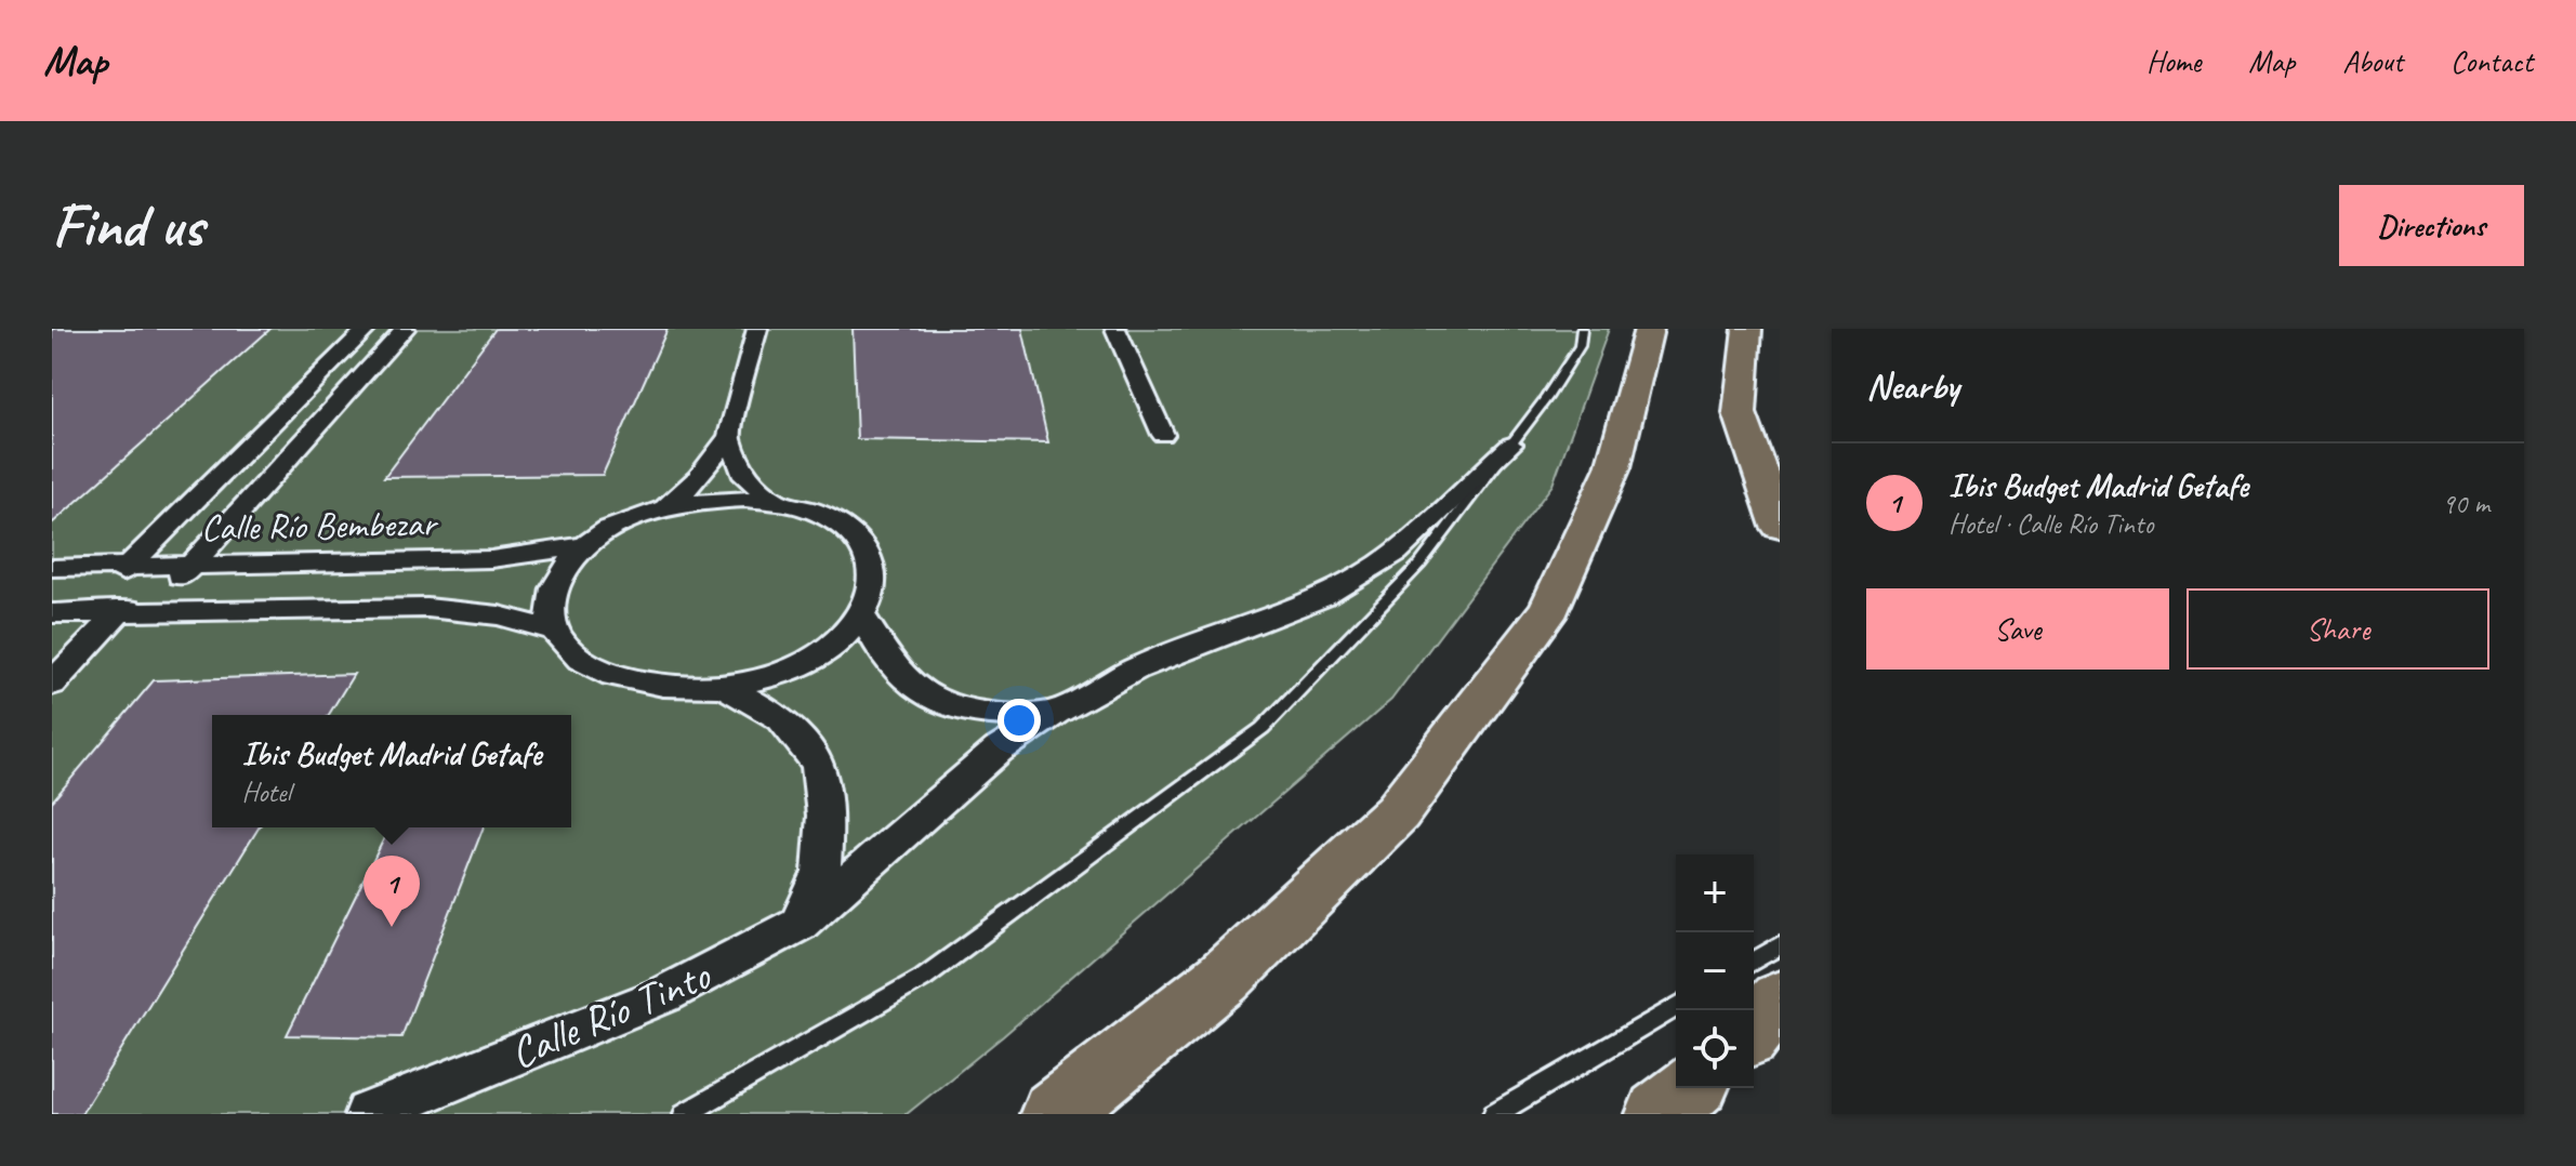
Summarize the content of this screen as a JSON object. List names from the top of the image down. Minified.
{"streets":{"street":["Calle Río Bembezar","Calle Río Tinto"]},"page":{"header":"Map","nav":["Home","Map","About","Contact"],"buttons":["Directions",["Save","Share"]],"title":"Find us","heading":"Nearby","list":[{"mark":"1","name":"Ibis Budget Madrid Getafe","note":"Hotel · Calle Río Tinto","value":"90 m"}],"popup":["Ibis Budget Madrid Getafe","Hotel"],"map_buttons":["+","−"],"pins":"1"}}
